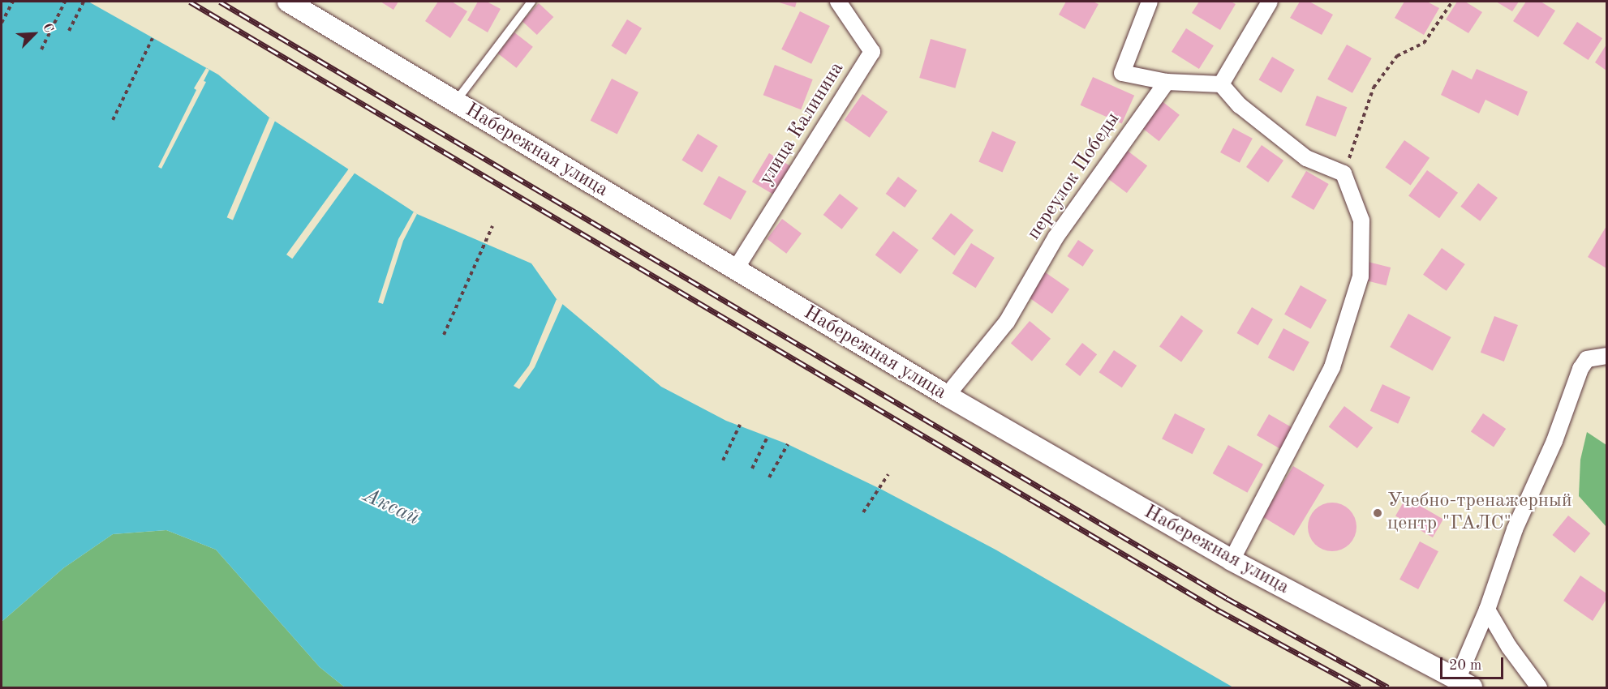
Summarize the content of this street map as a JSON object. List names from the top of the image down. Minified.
{"streets":{"street":["улица Калинина","Набережная улица","переулок Победы"]},"crossings":[["улица Калинина","Набережная улица"],["Набережная улица","переулок Победы"]],"water":["Аксай"],"places":["Учебно-тренажерный центр \"ГАЛС\""],"scale_bar":"20 m","north":"top right"}
